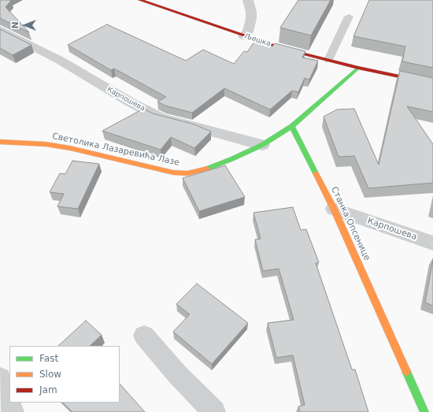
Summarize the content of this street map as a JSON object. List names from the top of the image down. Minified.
{"streets":{"street":["Љешка","Карпошева","Светолика Лазаревића Лазе","Станка Опсенице"]},"crossings":[["Карпошева","Светолика Лазаревића Лазе"],["Карпошева","Станка Опсенице"],["Светолика Лазаревића Лазе","Станка Опсенице"]],"legend":["Fast","Slow","Jam"],"north":"left"}
